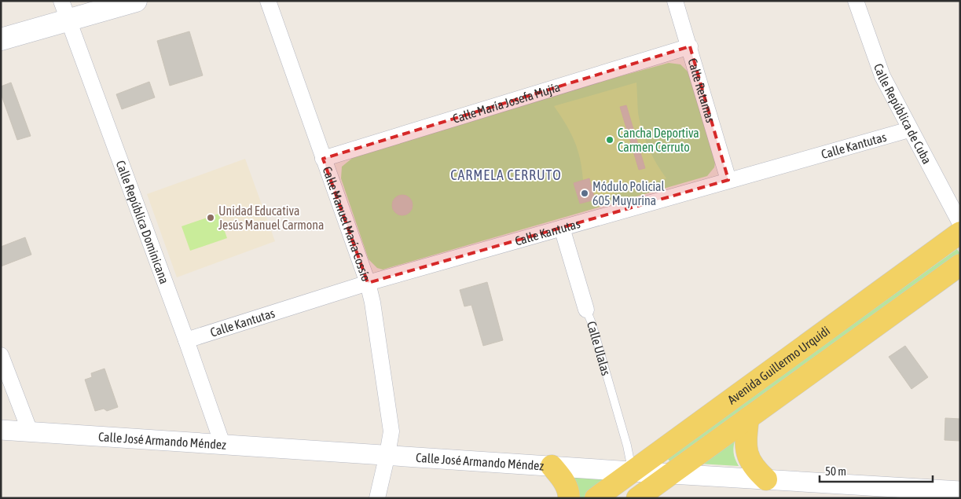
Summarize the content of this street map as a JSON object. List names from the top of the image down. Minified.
{"streets":{"main road":["Avenida Guillermo Urquidi"],"street":["Calle Retamas","Calle María Josefa Mujía","Calle República de Cuba","Calle Kantutas","Calle República Dominicana","Calle Manuel María Cossío","Calle Ulalas","Calle José Armando Méndez"]},"crossings":[["Calle Retamas","Calle María Josefa Mujía"],["Calle Retamas","Calle Kantutas"],["Calle María Josefa Mujía","Calle Manuel María Cossío"],["Calle República de Cuba","Calle Kantutas"],["Calle Kantutas","Calle República Dominicana"],["Calle Kantutas","Calle Manuel María Cossío"],["Calle Kantutas","Calle Ulalas"],["Calle República Dominicana","Calle José Armando Méndez"],["Calle Manuel María Cossío","Calle José Armando Méndez"],["Calle Ulalas","Avenida Guillermo Urquidi"],["Calle Ulalas","Calle José Armando Méndez"],["Avenida Guillermo Urquidi","Calle José Armando Méndez"]],"districts":["CARMELA CERRUTO"],"places":["Cancha Deportiva Carmen Cerruto","Módulo Policial 605 Muyurina","Unidad Educativa Jesús Manuel Carmona"],"scale_bar":"50 m"}
